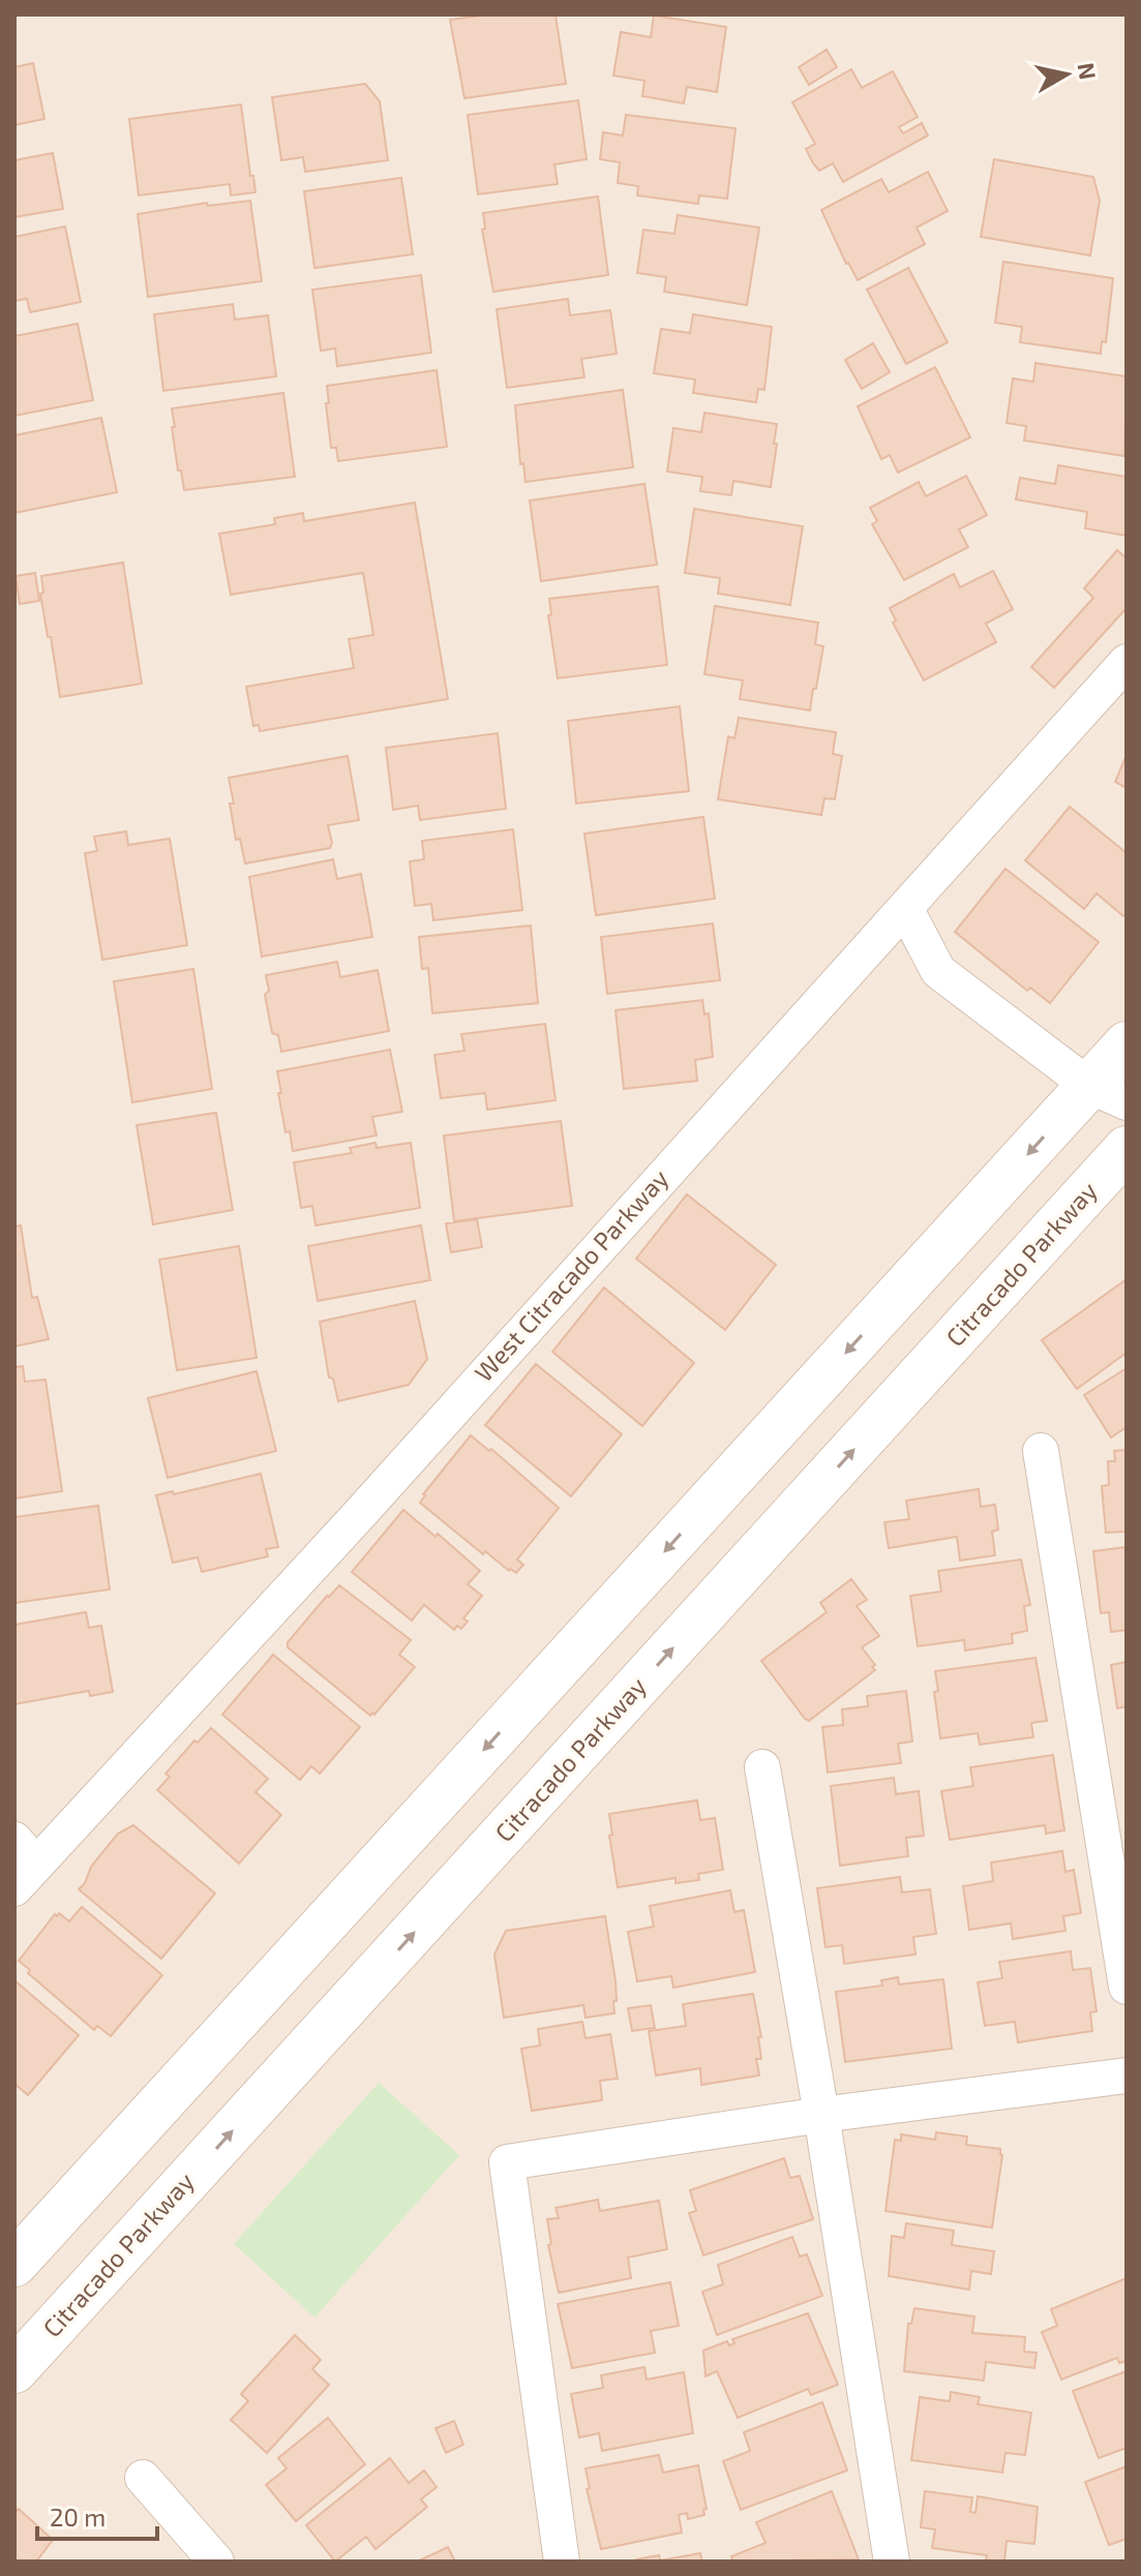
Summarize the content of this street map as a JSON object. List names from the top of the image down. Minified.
{"streets":{"main road":["Citracado Parkway"],"street":["West Citracado Parkway"]},"scale_bar":"20 m","north":"right"}
